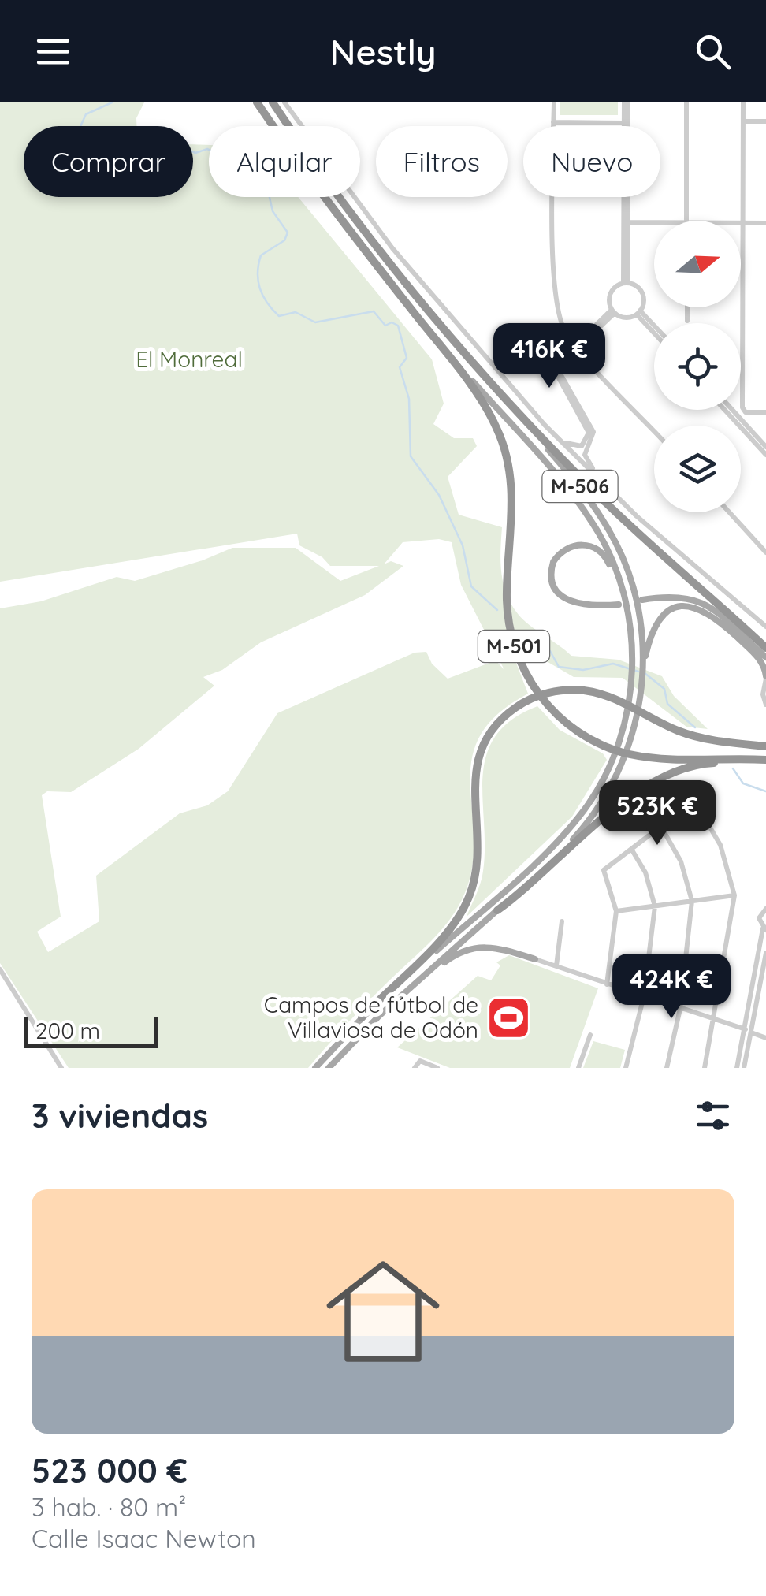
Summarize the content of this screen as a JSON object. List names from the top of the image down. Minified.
{"streets":{"highway":["M-501"],"main road":["M-506"]},"crossings":[["M-506","M-501"]],"parks":["El Monreal"],"places":{"sports":["Campos de fútbol de Villaviosa de Odón"]},"scale_bar":"200 m","north":"right","page":{"header":"Nestly","chip":["Comprar","Alquilar","Filtros","Nuevo"],"price":["416K €","523K €","424K €"],"scale":"200 m","heading":"3 viviendas","list":[{"name":"523 000 €","note":"3 hab. · 80 m² · Calle Isaac Newton"}]}}
